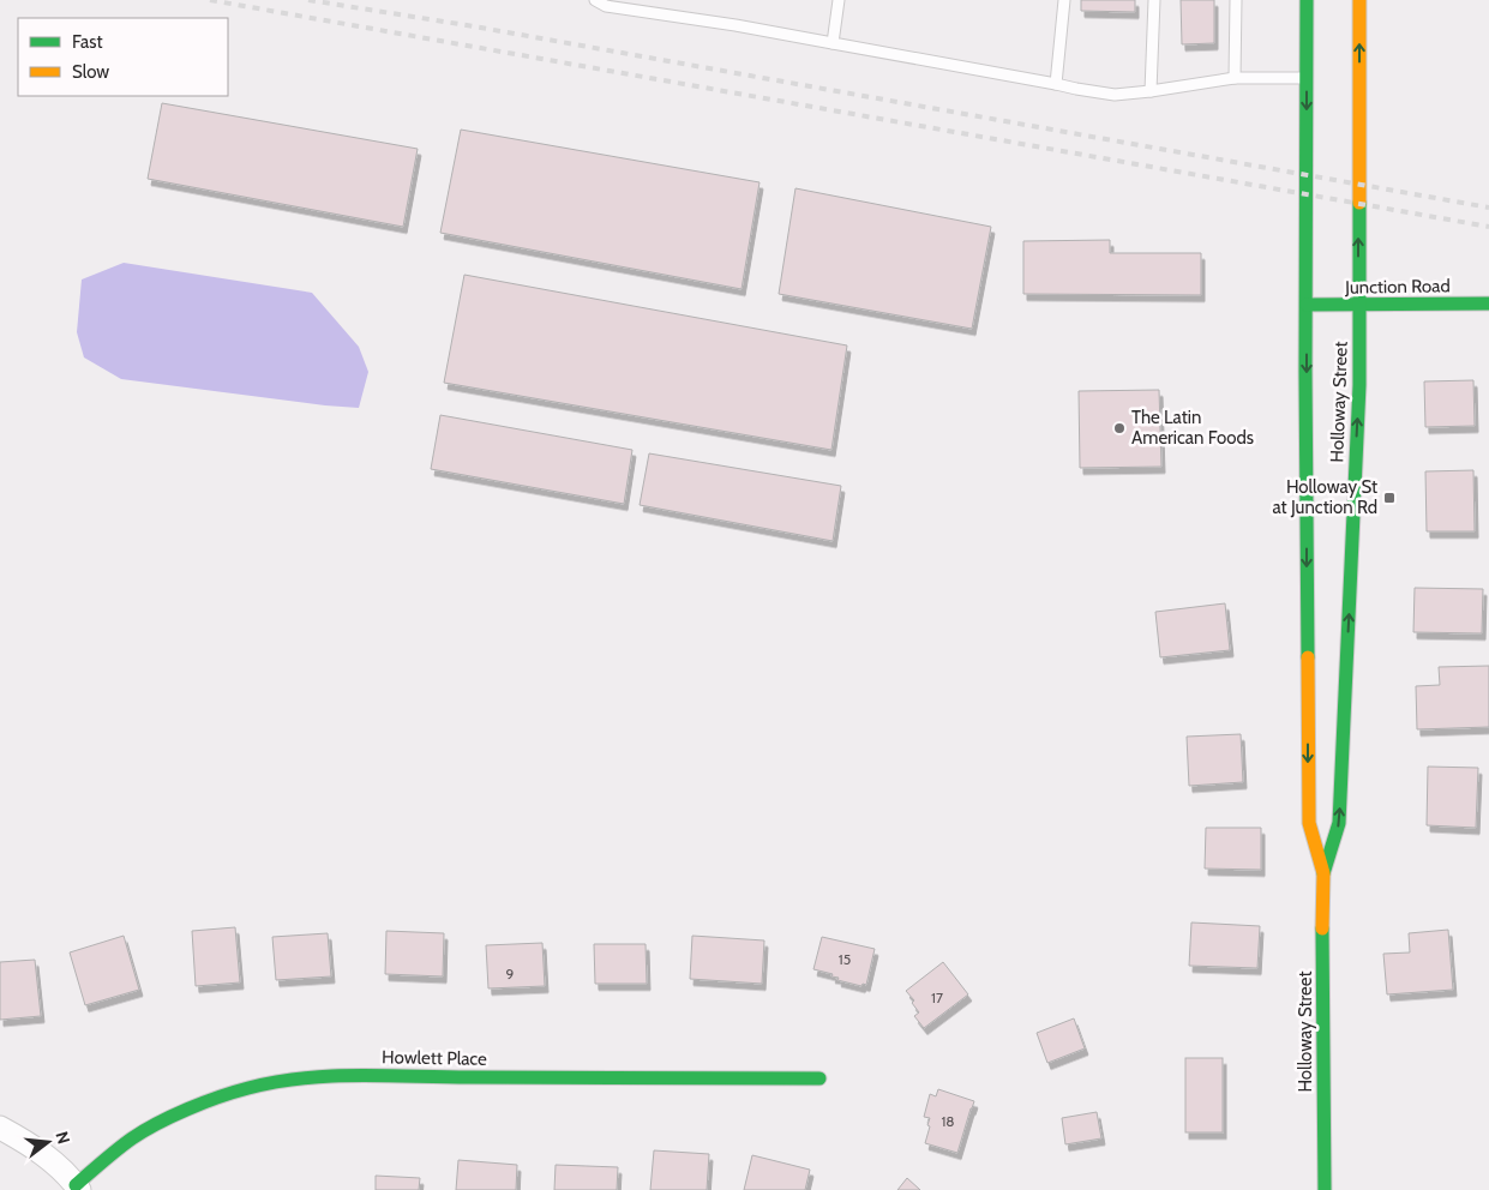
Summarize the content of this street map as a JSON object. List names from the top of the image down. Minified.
{"streets":{"main road":["Junction Road","Holloway Street","Howlett Place"]},"crossings":[["Junction Road","Holloway Street"]],"places":{"other":["The Latin American Foods"],"transit":["Holloway St at Junction Rd"]},"house_numbers":["15","9","17","18"],"legend":["Fast","Slow"],"north":"right"}
